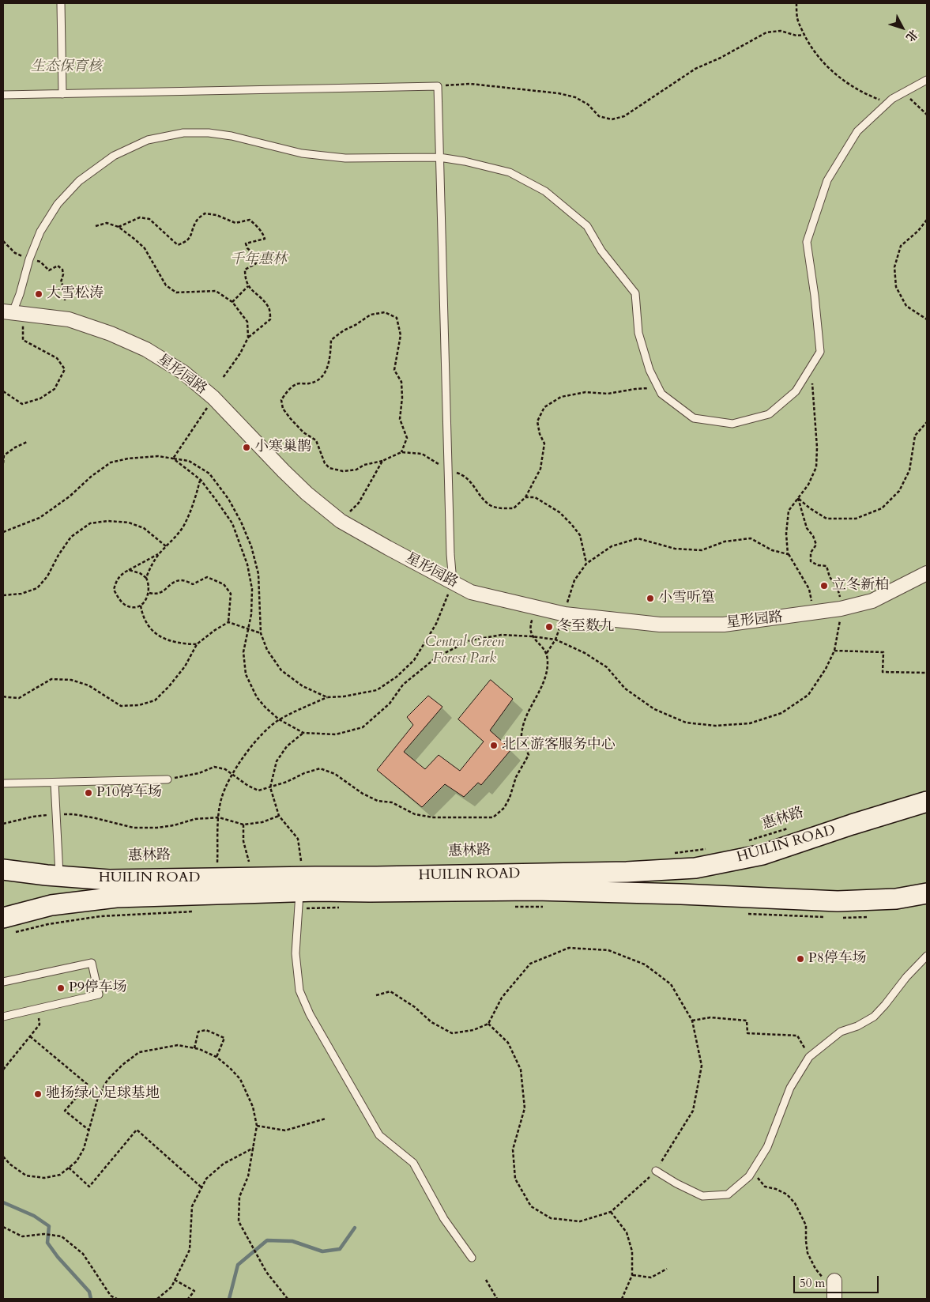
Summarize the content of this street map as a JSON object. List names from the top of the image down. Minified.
{"streets":{"main road":["HUILIN ROAD"],"street":["星形园路"],"path":["惠林路"]},"parks":["生态保育核","千年惠林","Central Green Forest Park"],"places":["大雪松涛","小寒巢鹊","立冬新柏","小雪听篁","冬至数九","北区游客服务中心","P10停车场","P8停车场","P9停车场","驰扬绿心足球基地"],"scale_bar":"50 m","north":"bottom right"}
